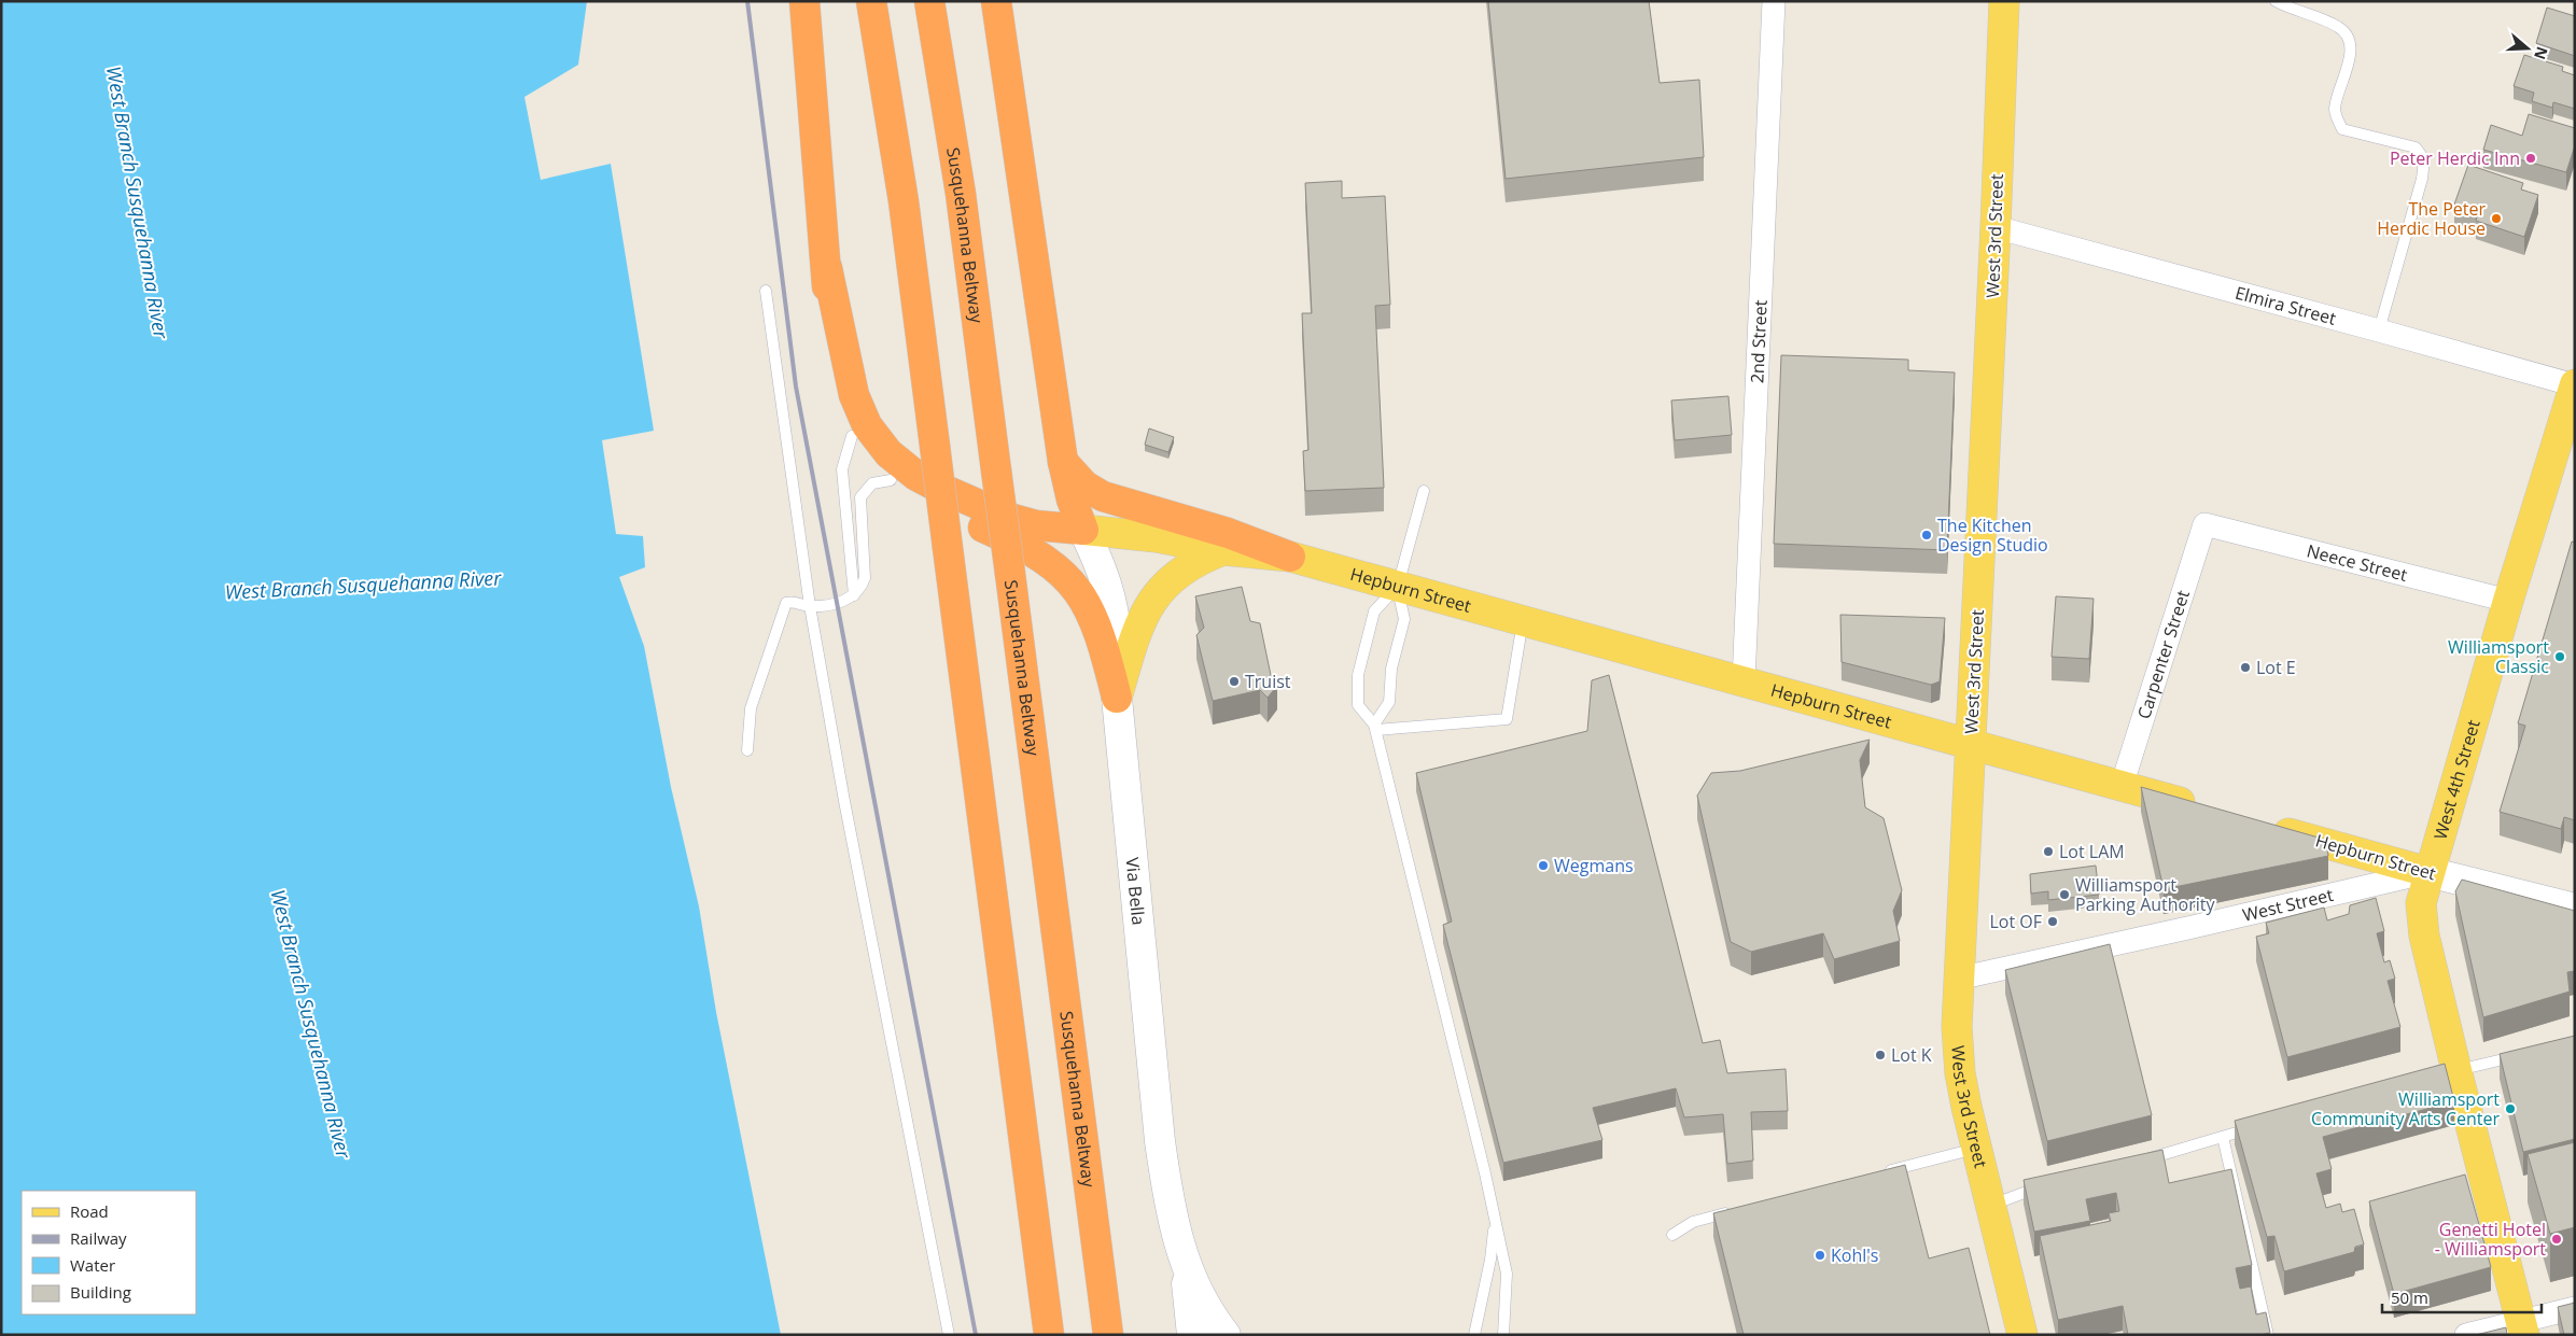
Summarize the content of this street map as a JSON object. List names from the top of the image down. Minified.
{"streets":{"highway":["Susquehanna Beltway"],"main road":["West 3rd Street","Hepburn Street","West 4th Street","Via Bella"],"street":["Elmira Street","2nd Street","Neece Street","Carpenter Street","West Street"]},"crossings":[["West 3rd Street","Elmira Street"],["West 3rd Street","Hepburn Street"],["West 3rd Street","West Street"],["Elmira Street","West 4th Street"],["2nd Street","Hepburn Street"],["Neece Street","Carpenter Street"],["Neece Street","West 4th Street"],["Hepburn Street","Carpenter Street"],["Hepburn Street","West 4th Street"],["Hepburn Street","Via Bella"],["Hepburn Street","West Street"],["West 4th Street","West Street"]],"water":["West Branch Susquehanna River"],"places":["Peter Herdic Inn","The Peter Herdic House","The Kitchen Design Studio","Williamsport Classic","Lot E","Truist","Lot LAM","Wegmans","Williamsport Parking Authority","Lot OF","Lot K","Williamsport Community Arts Center","Genetti Hotel - Williamsport","Kohl's"],"legend":["Road","Railway","Water","Building"],"scale_bar":"50 m","north":"right"}
